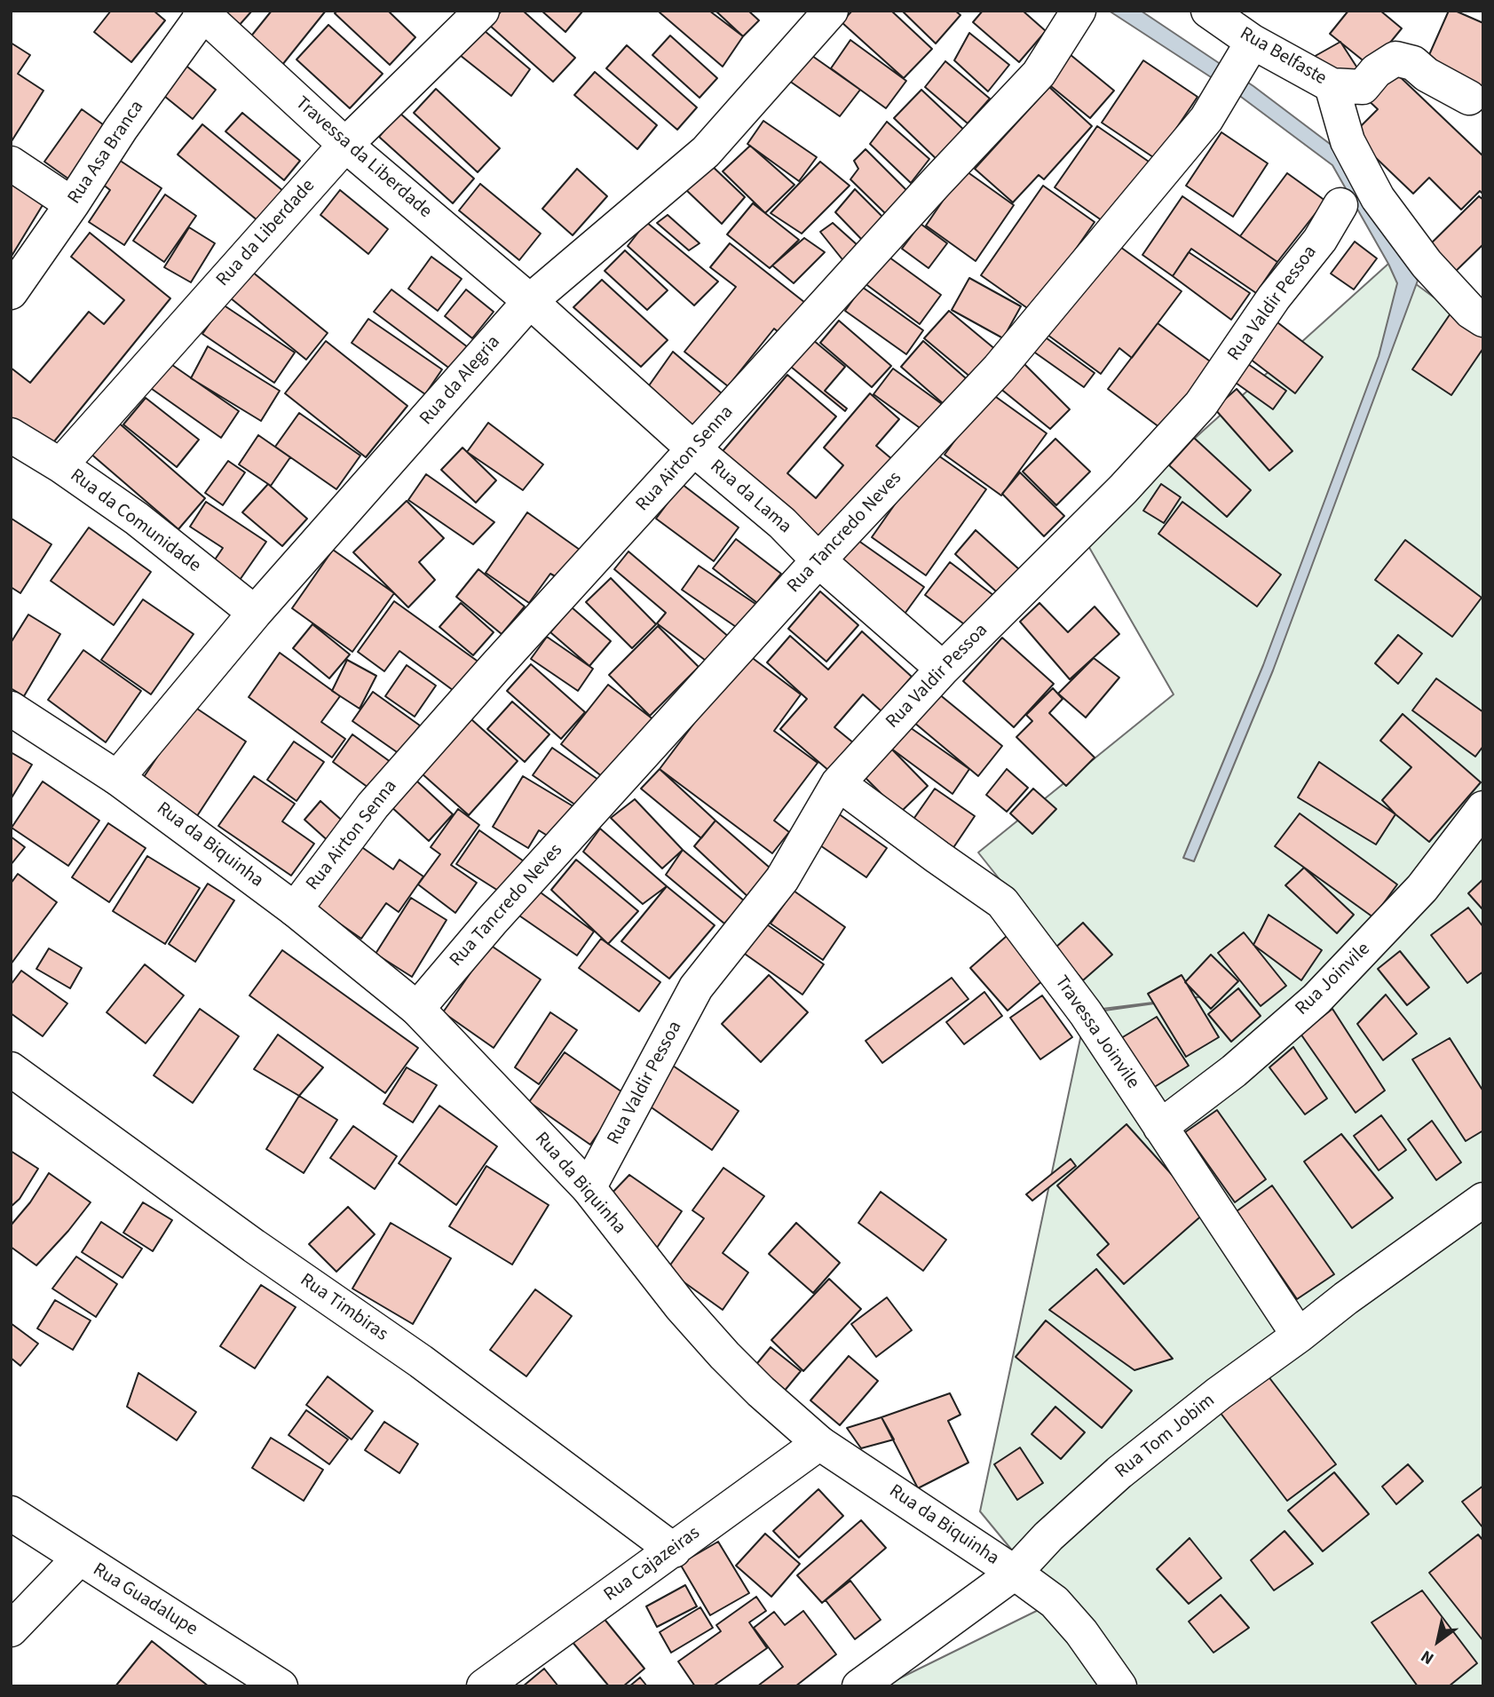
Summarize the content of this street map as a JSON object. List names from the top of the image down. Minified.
{"streets":{"street":["Rua Belfaste","Rua Asa Branca","Travessa da Liberdade","Rua da Liberdade","Rua Valdir Pessoa","Rua da Alegria","Rua Airton Senna","Rua da Lama","Rua da Comunidade","Rua Tancredo Neves","Rua da Biquinha","Rua Joinvile","Travessa Joinvile","Rua Timbiras","Rua Tom Jobim","Rua Cajazeiras","Rua Guadalupe"]},"crossings":[["Rua Belfaste","Rua Tancredo Neves"],["Rua Asa Branca","Travessa da Liberdade"],["Travessa da Liberdade","Rua da Liberdade"],["Travessa da Liberdade","Rua da Alegria"],["Travessa da Liberdade","Rua da Lama"],["Rua da Liberdade","Rua da Comunidade"],["Rua Valdir Pessoa","Rua da Lama"],["Rua Valdir Pessoa","Rua da Biquinha"],["Rua Valdir Pessoa","Travessa Joinvile"],["Rua da Alegria","Rua da Lama"],["Rua da Alegria","Rua da Comunidade"],["Rua da Alegria","Rua da Biquinha"],["Rua Airton Senna","Rua da Lama"],["Rua Airton Senna","Rua da Biquinha"],["Rua da Lama","Rua Tancredo Neves"],["Rua Tancredo Neves","Rua da Biquinha"],["Rua da Biquinha","Rua Tom Jobim"],["Rua da Biquinha","Rua Cajazeiras"],["Rua Joinvile","Travessa Joinvile"],["Travessa Joinvile","Rua Tom Jobim"],["Rua Timbiras","Rua Cajazeiras"]],"north":"bottom left"}
